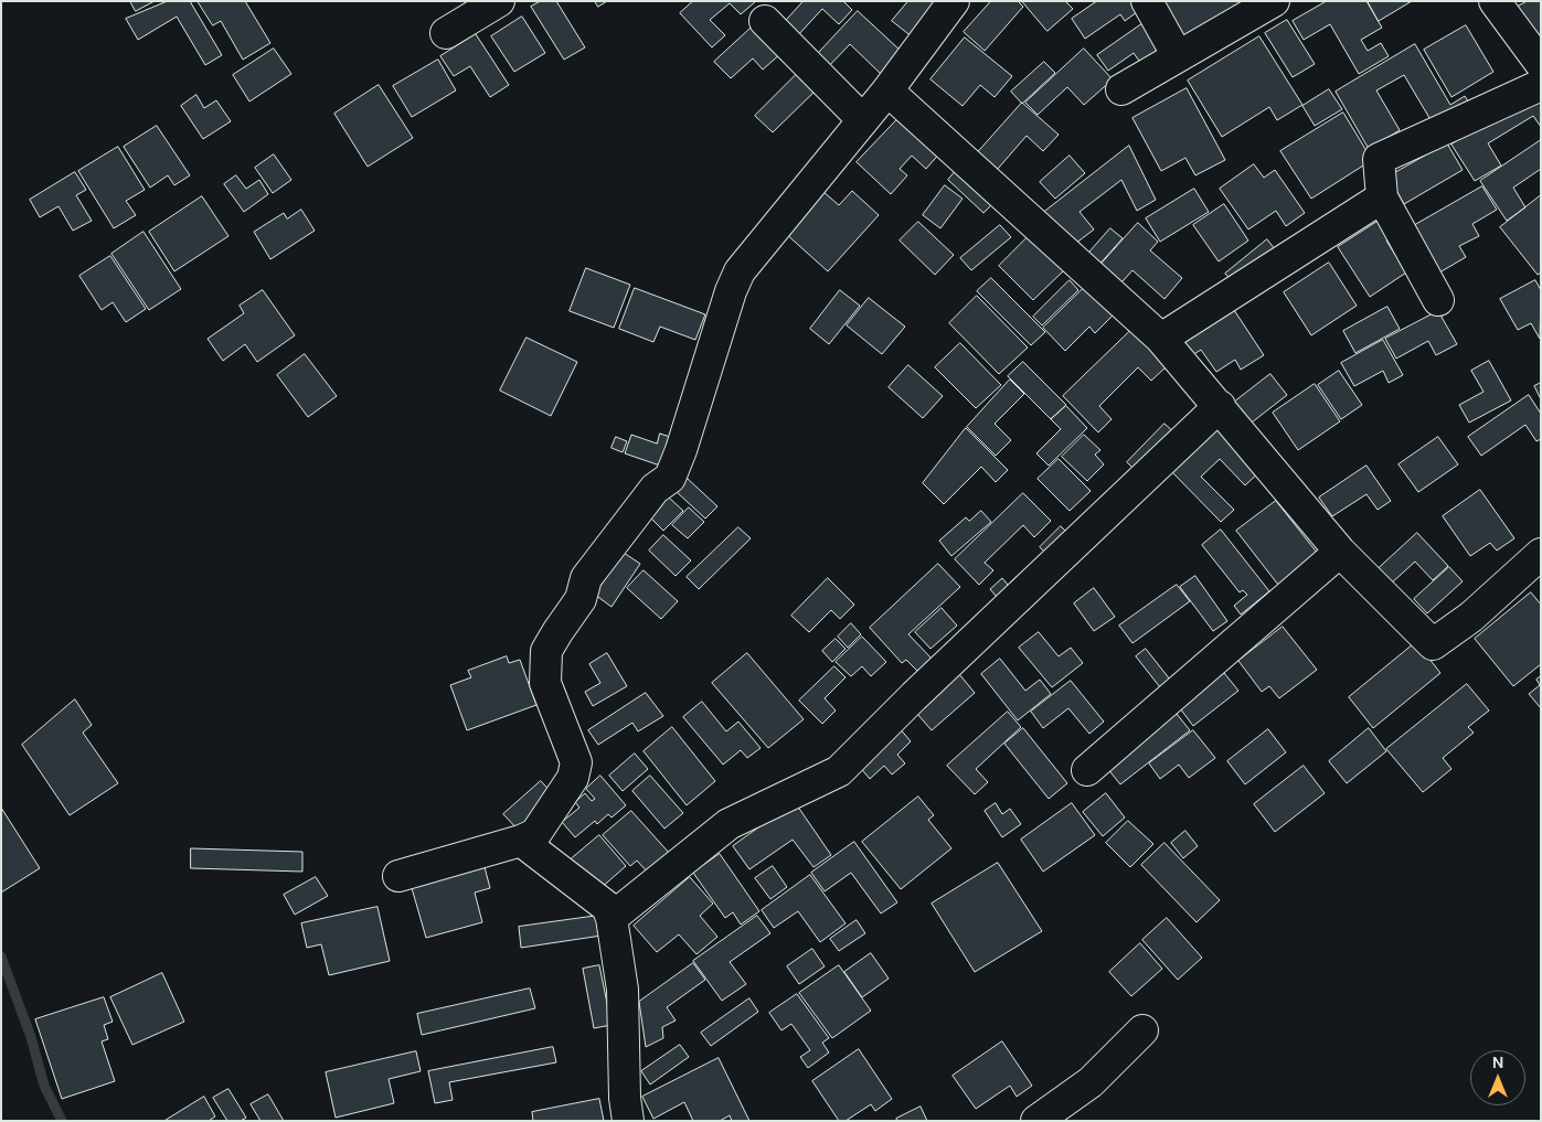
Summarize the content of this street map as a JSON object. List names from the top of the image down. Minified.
{"north":"top"}
